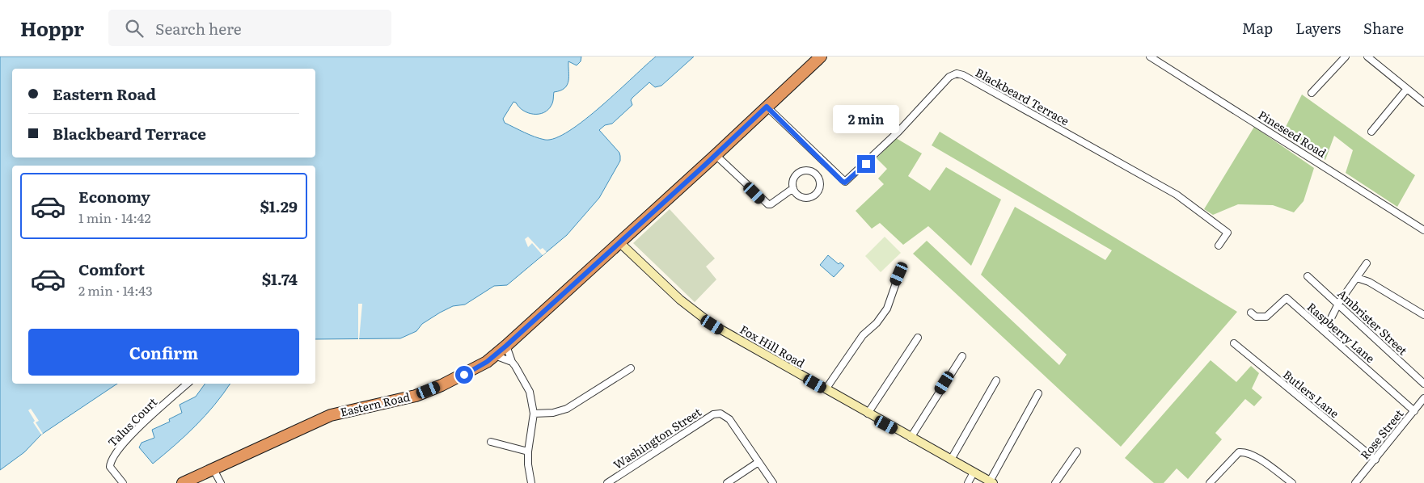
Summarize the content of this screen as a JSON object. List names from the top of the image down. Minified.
{"streets":{"highway":["Eastern Road"],"main road":["Fox Hill Road"],"street":["Blackbeard Terrace","Pineseed Road","Ambrister Street","Raspberry Lane","Butlers Lane","Talus Court","Rose Street","Washington Street"]},"crossings":[["Blackbeard Terrace","Eastern Road"],["Raspberry Lane","Rose Street"],["Fox Hill Road","Eastern Road"],["Butlers Lane","Rose Street"]],"page":{"header":"Hoppr","search":"Search here","nav":["Map","Layers","Share"],"banner":["Eastern Road","Blackbeard Terrace"],"bubble":"2 min","list":[{"name":"Economy","note":"1 min · 14:42","value":"$1.29"},{"name":"Comfort","note":"2 min · 14:43","value":"$1.74"}],"buttons":"Confirm"}}
